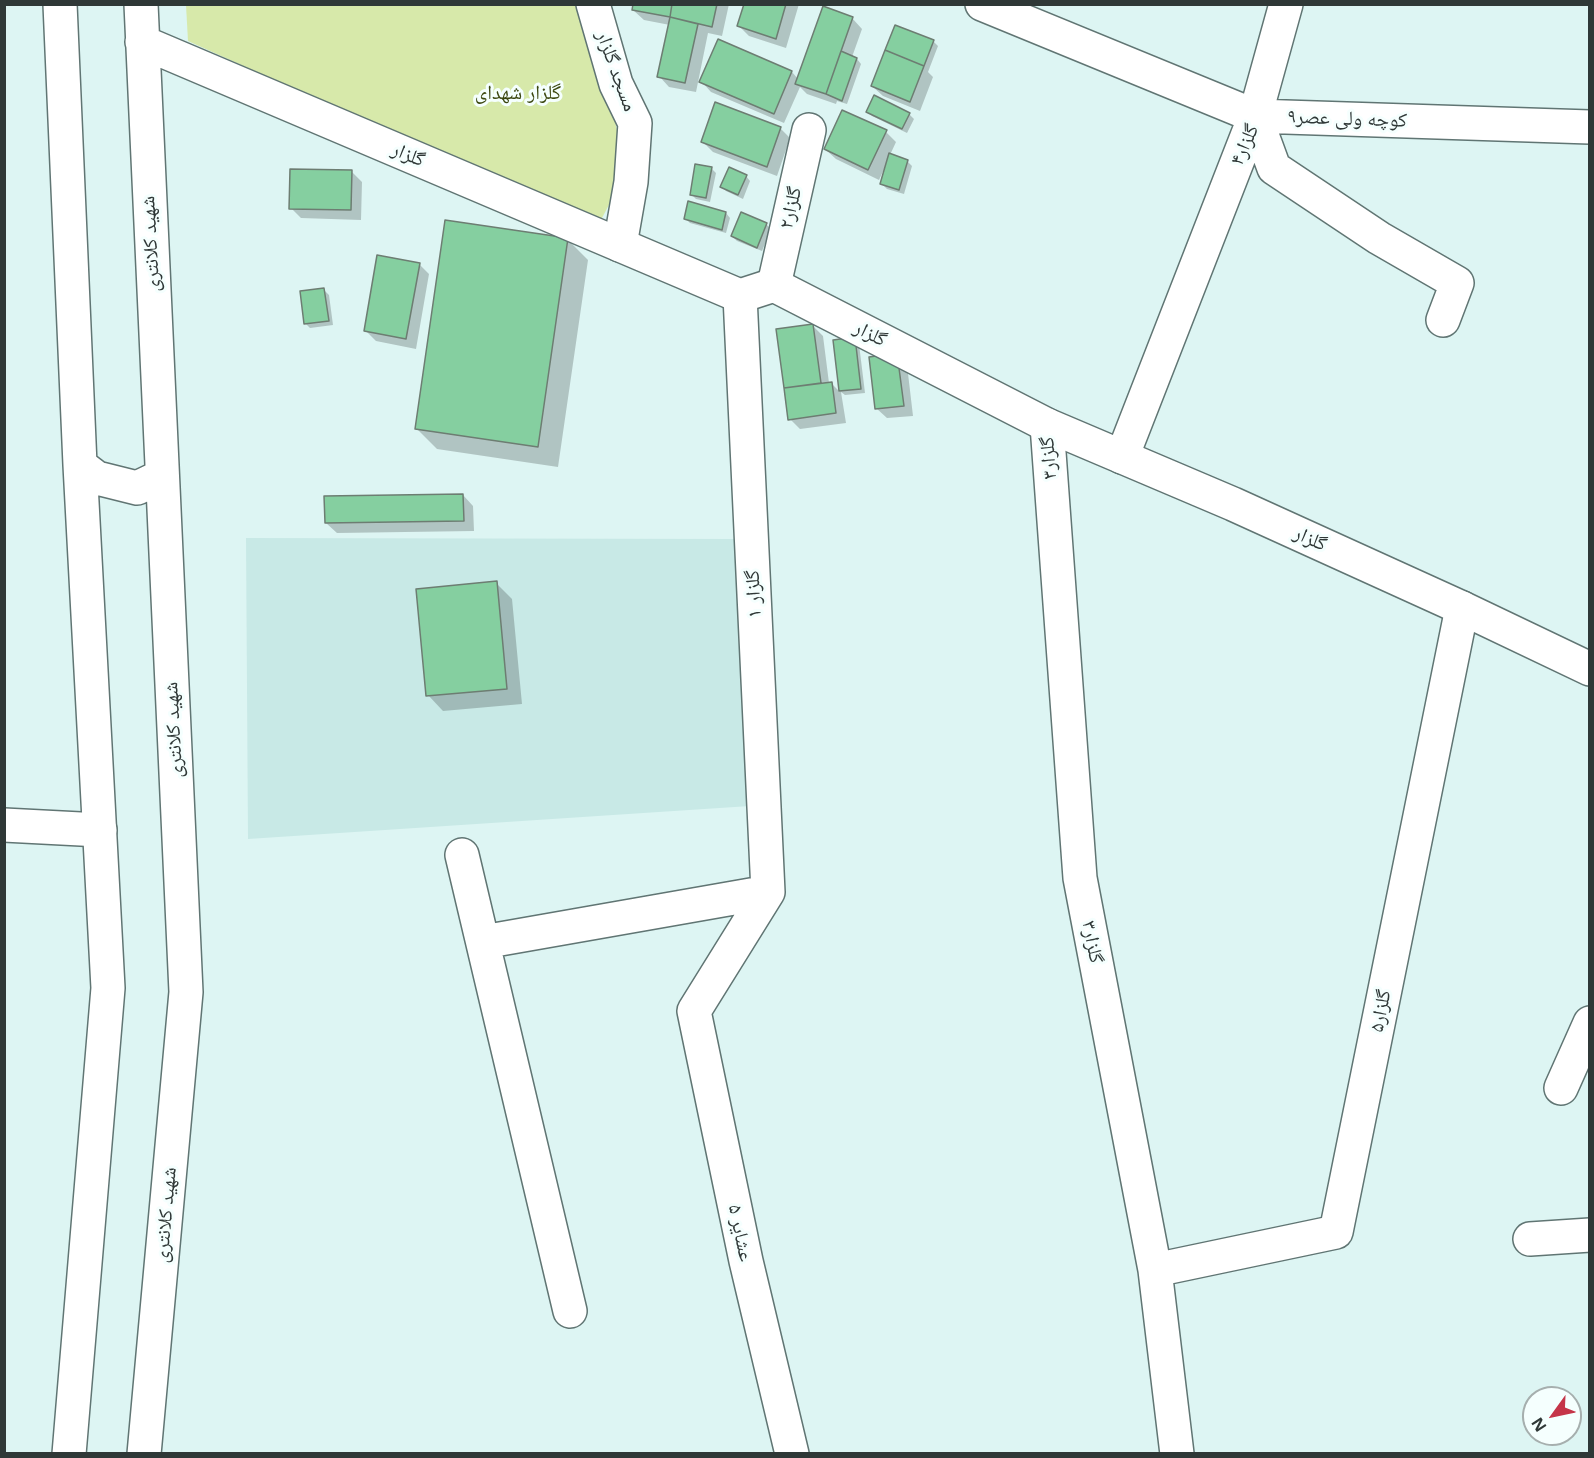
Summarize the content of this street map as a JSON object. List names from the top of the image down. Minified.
{"streets":{"street":["مسجد گلزار","کوچه ولی عصر۹","گلزار۴","گلزار","گلزار۲","شهید کلانتری","گلزار۳","گلزار ۱","گلزار۵","عشایر ۵"]},"crossings":[["مسجد گلزار","گلزار"],["کوچه ولی عصر۹","گلزار۴"],["گلزار۴","گلزار"],["گلزار","گلزار۲"],["گلزار","شهید کلانتری"],["گلزار","گلزار۳"],["گلزار","گلزار ۱"],["گلزار","گلزار۵"],["گلزار۳","گلزار۵"],["گلزار ۱","عشایر ۵"]],"parks":["گلزار شهدای"],"north":"bottom left"}
